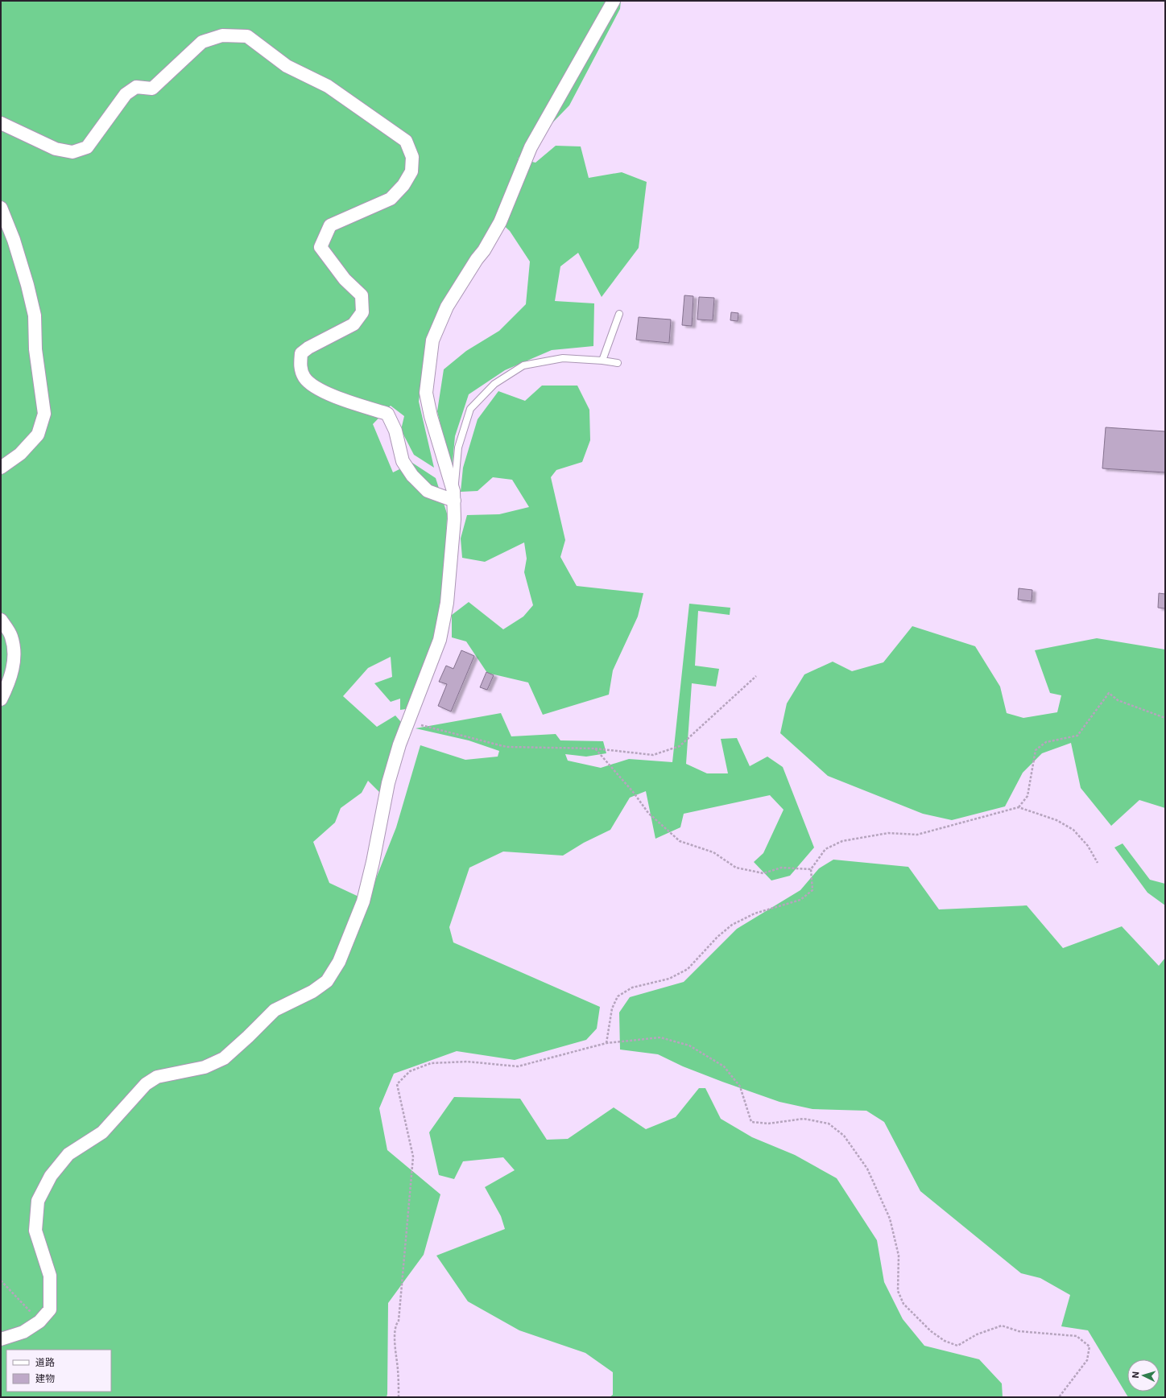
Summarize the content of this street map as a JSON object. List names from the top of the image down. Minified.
{"legend":["道路","建物"],"north":"left"}
